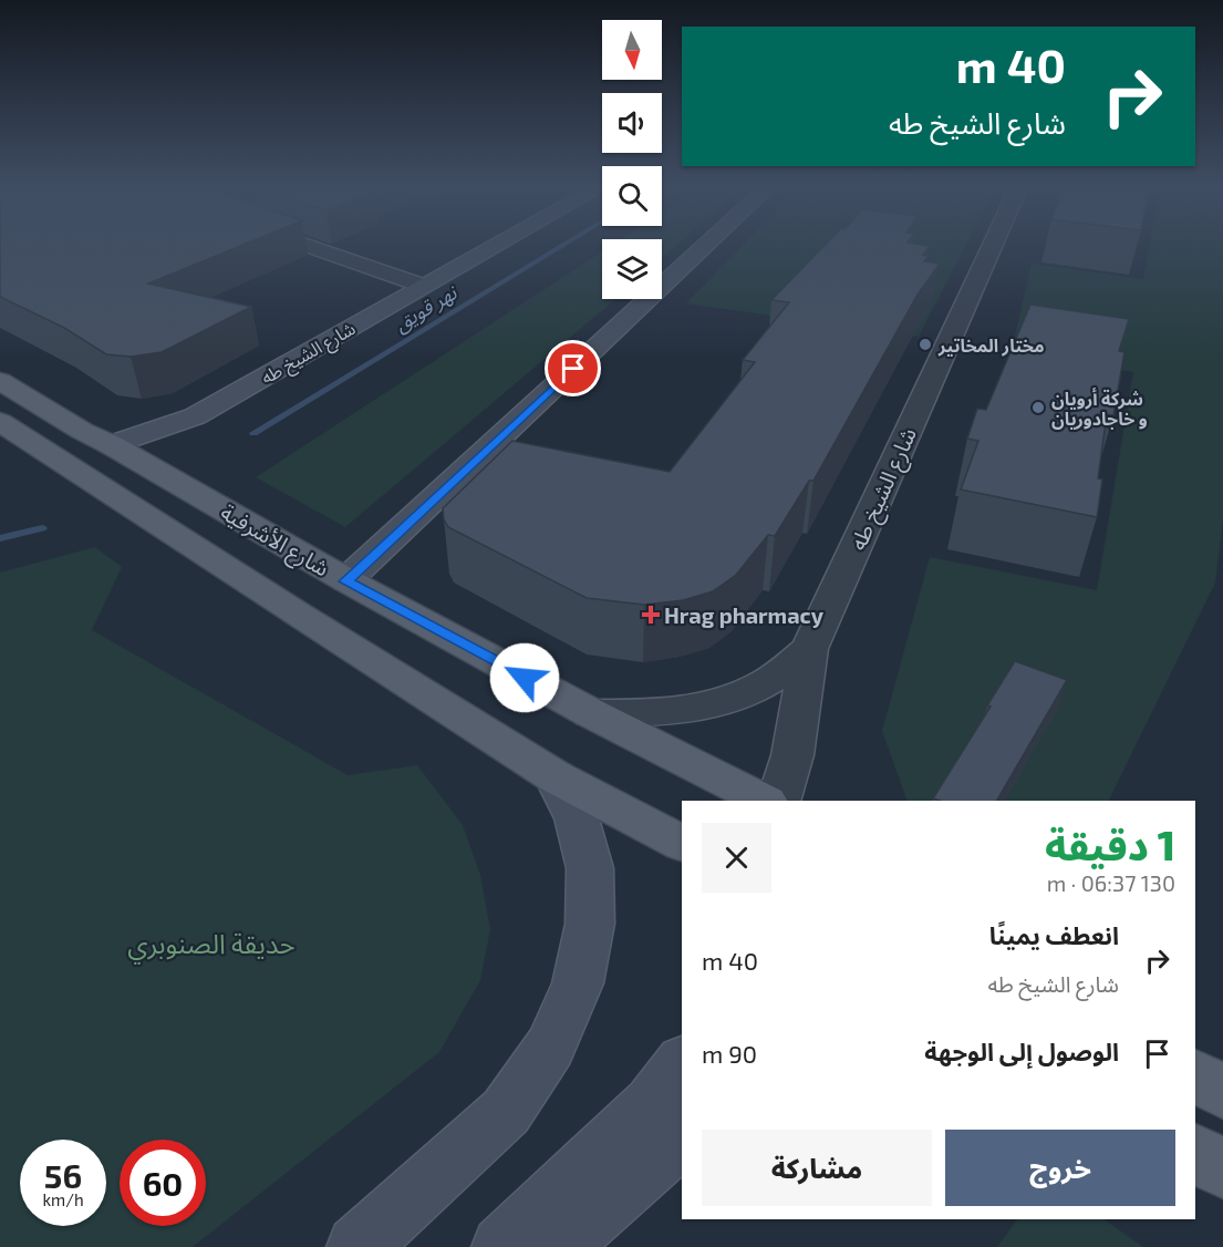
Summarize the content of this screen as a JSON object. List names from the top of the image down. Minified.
{"streets":{"main road":["شارع الشيخ طه","شارع الأشرفية"]},"crossings":[["شارع الشيخ طه","شارع الأشرفية"]],"water":["نهر قويق"],"parks":["حديقة الصنوبري"],"places":{"other":["مختار المخاتير","شركة أرويان و خاجادوريان"],"health":["Hrag pharmacy"]},"north":"bottom","page":{"turn":["40 m","شارع الشيخ طه"],"heading":["1 دقيقة","130 m · 06:37"],"list":[{"name":"انعطف يمينًا","note":"شارع الشيخ طه","value":"40 m"},{"name":"الوصول إلى الوجهة","value":"90 m"}],"buttons":["خروج","مشاركة"],"speed":"56 km/h","limit":"60"}}
